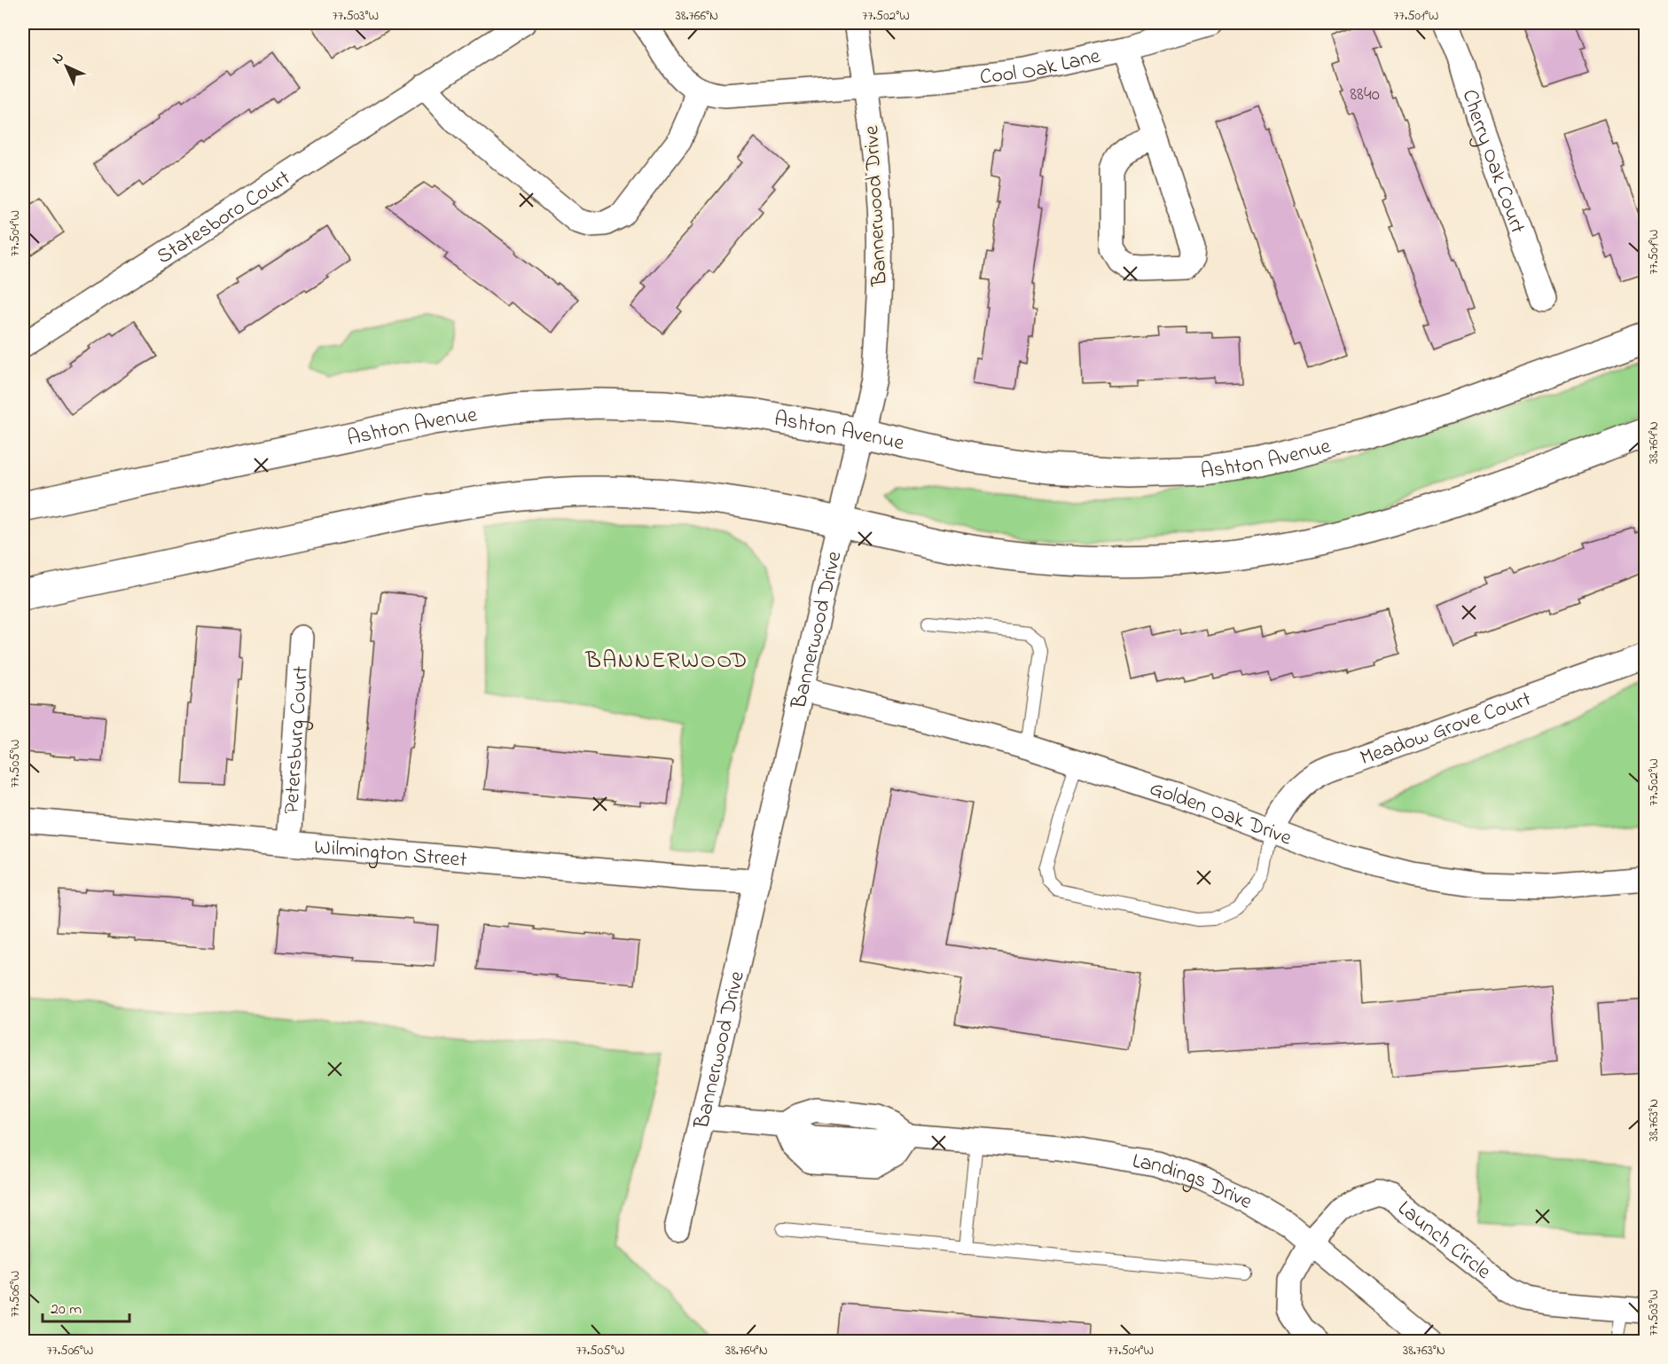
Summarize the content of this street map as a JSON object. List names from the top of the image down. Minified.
{"streets":{"main road":["Ashton Avenue"],"street":["Cool Oak Lane","Cherry Oak Court","Bannerwood Drive","Statesboro Court","Meadow Grove Court","Petersburg Court","Golden Oak Drive","Wilmington Street","Landings Drive","Launch Circle"]},"crossings":[["Cool Oak Lane","Bannerwood Drive"],["Bannerwood Drive","Ashton Avenue"],["Bannerwood Drive","Golden Oak Drive"],["Bannerwood Drive","Wilmington Street"],["Meadow Grove Court","Golden Oak Drive"],["Petersburg Court","Wilmington Street"],["Landings Drive","Launch Circle"]],"districts":["BANNERWOOD"],"house_numbers":["8840"],"scale_bar":"20 m","north":"top left","coordinates":["77.503°W","38.766°N","77.502°W","77.501°W","77.504°W","38.764°N","77.505°W","38.763°N","77.506°W"]}
